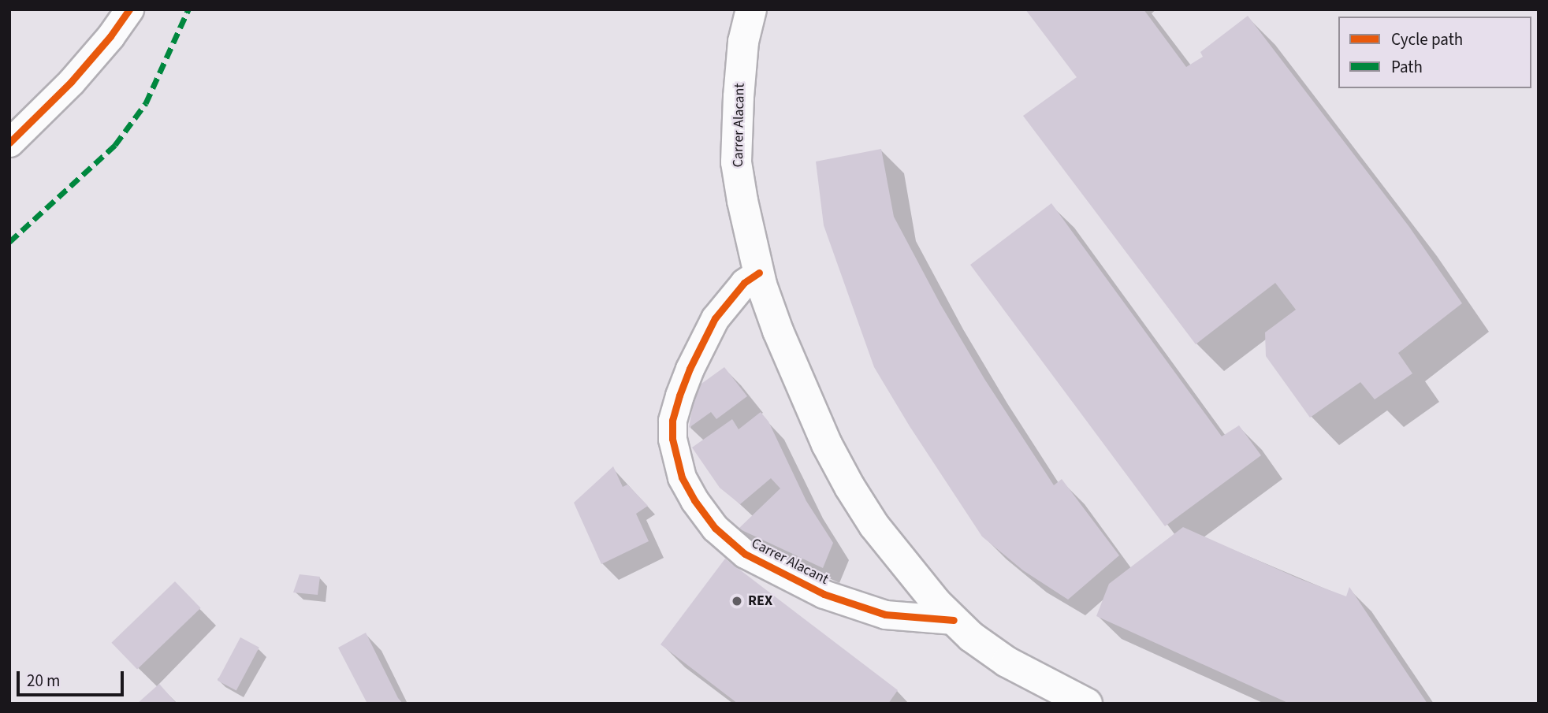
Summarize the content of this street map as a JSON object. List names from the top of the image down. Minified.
{"streets":{"main road":["Carrer Alacant"]},"places":["REX"],"legend":["Cycle path","Path"],"scale_bar":"20 m"}
